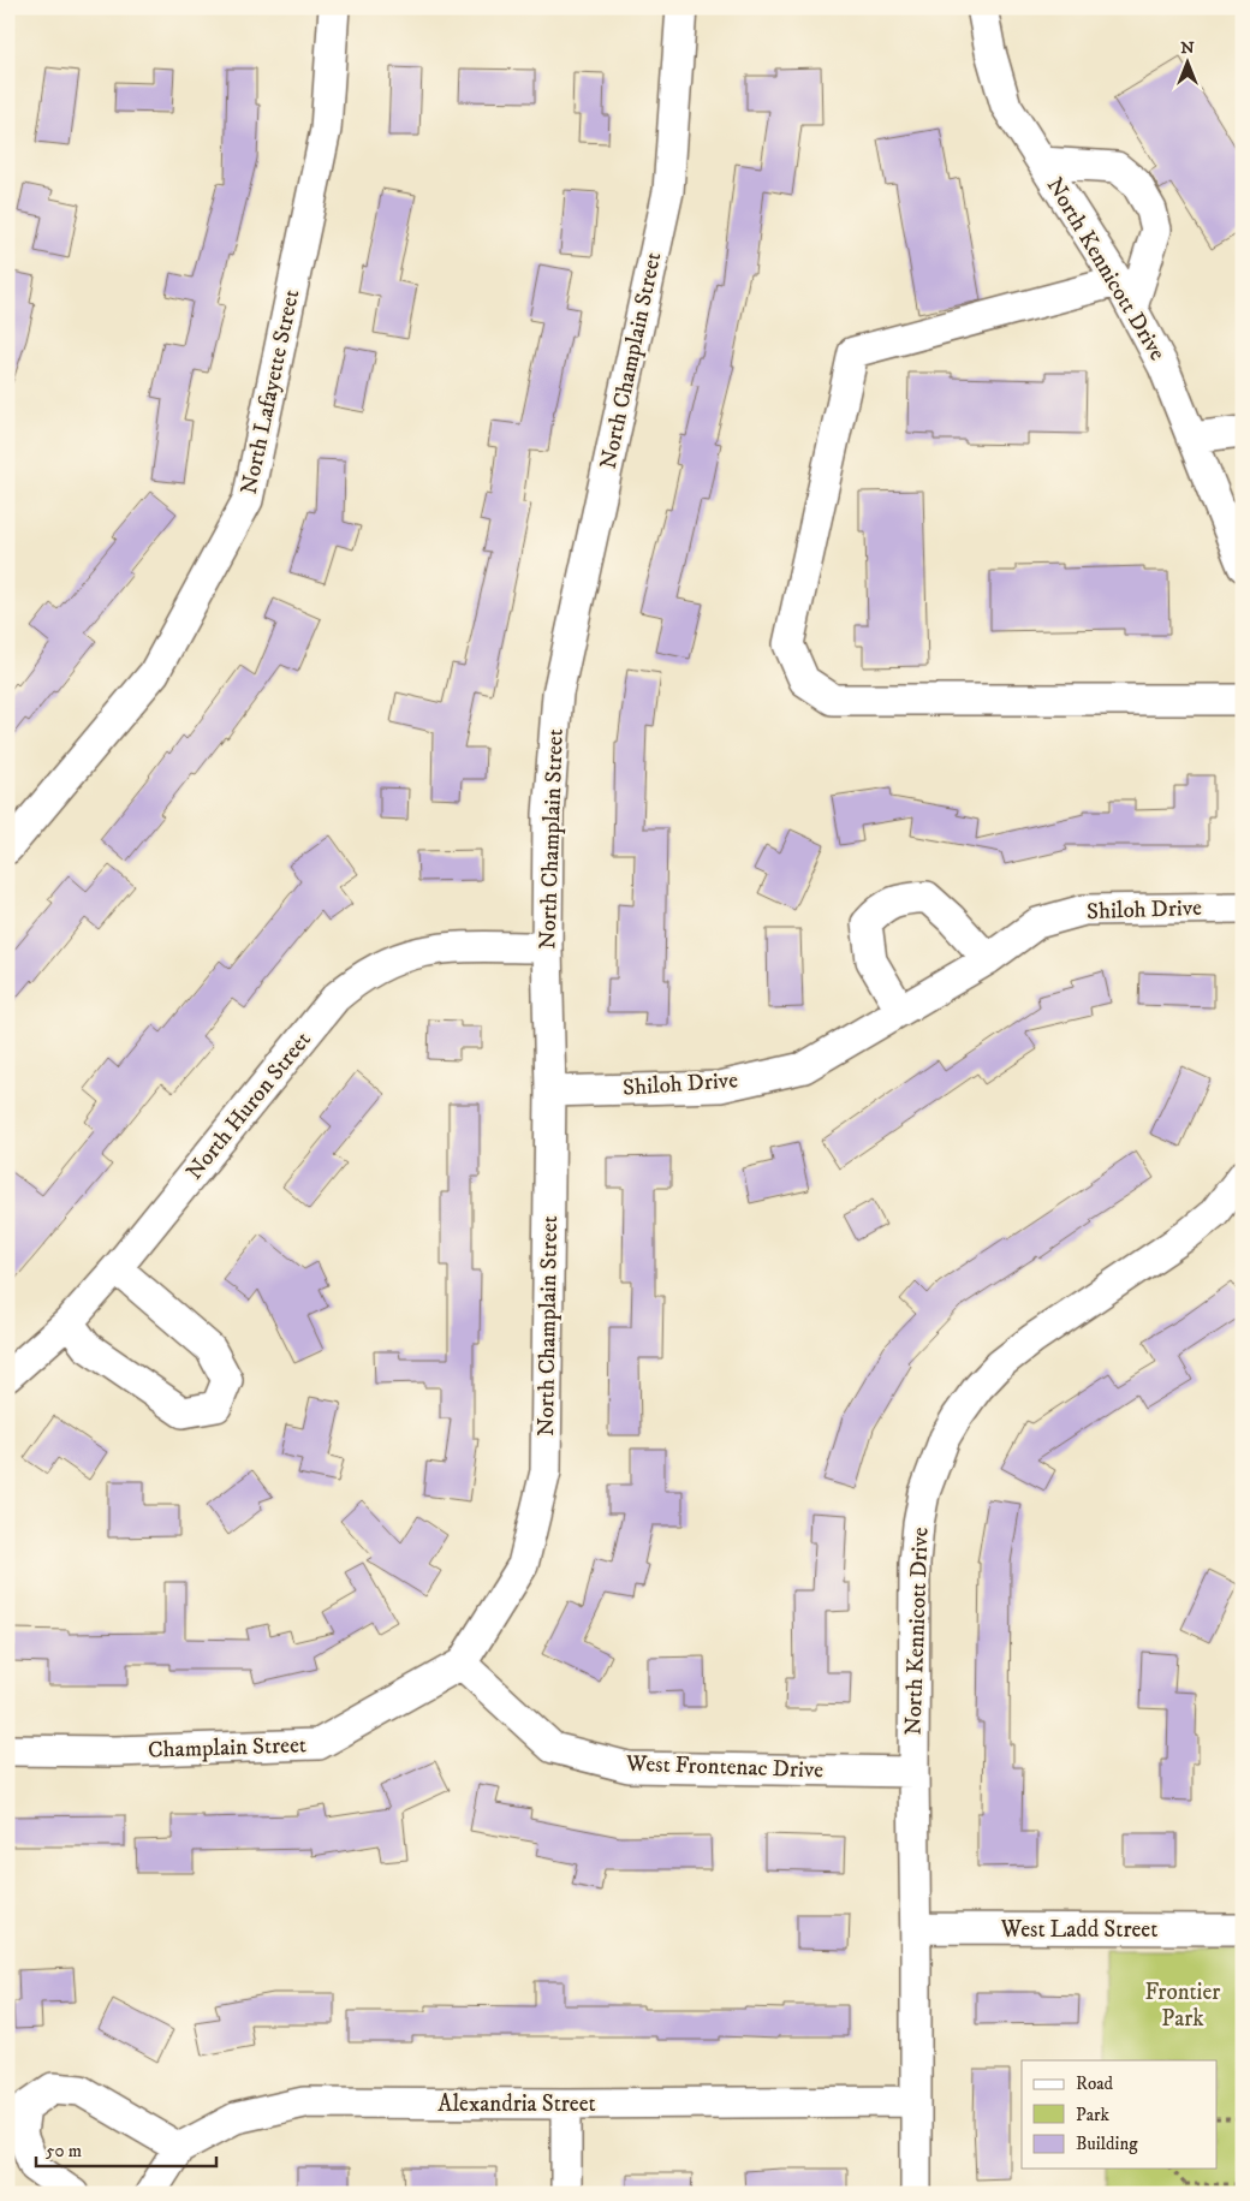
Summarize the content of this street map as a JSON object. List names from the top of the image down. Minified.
{"streets":{"street":["North Kennicott Drive","North Champlain Street","North Lafayette Street","Shiloh Drive","North Huron Street","Champlain Street","West Frontenac Drive","West Ladd Street","Alexandria Street"]},"crossings":[["North Kennicott Drive","West Frontenac Drive"],["North Kennicott Drive","West Ladd Street"],["North Kennicott Drive","Alexandria Street"],["North Champlain Street","Shiloh Drive"],["North Champlain Street","North Huron Street"],["North Champlain Street","Champlain Street"],["North Champlain Street","West Frontenac Drive"],["Champlain Street","West Frontenac Drive"]],"parks":["Frontier Park"],"legend":["Road","Park","Building"],"scale_bar":"50 m","north":"top"}
